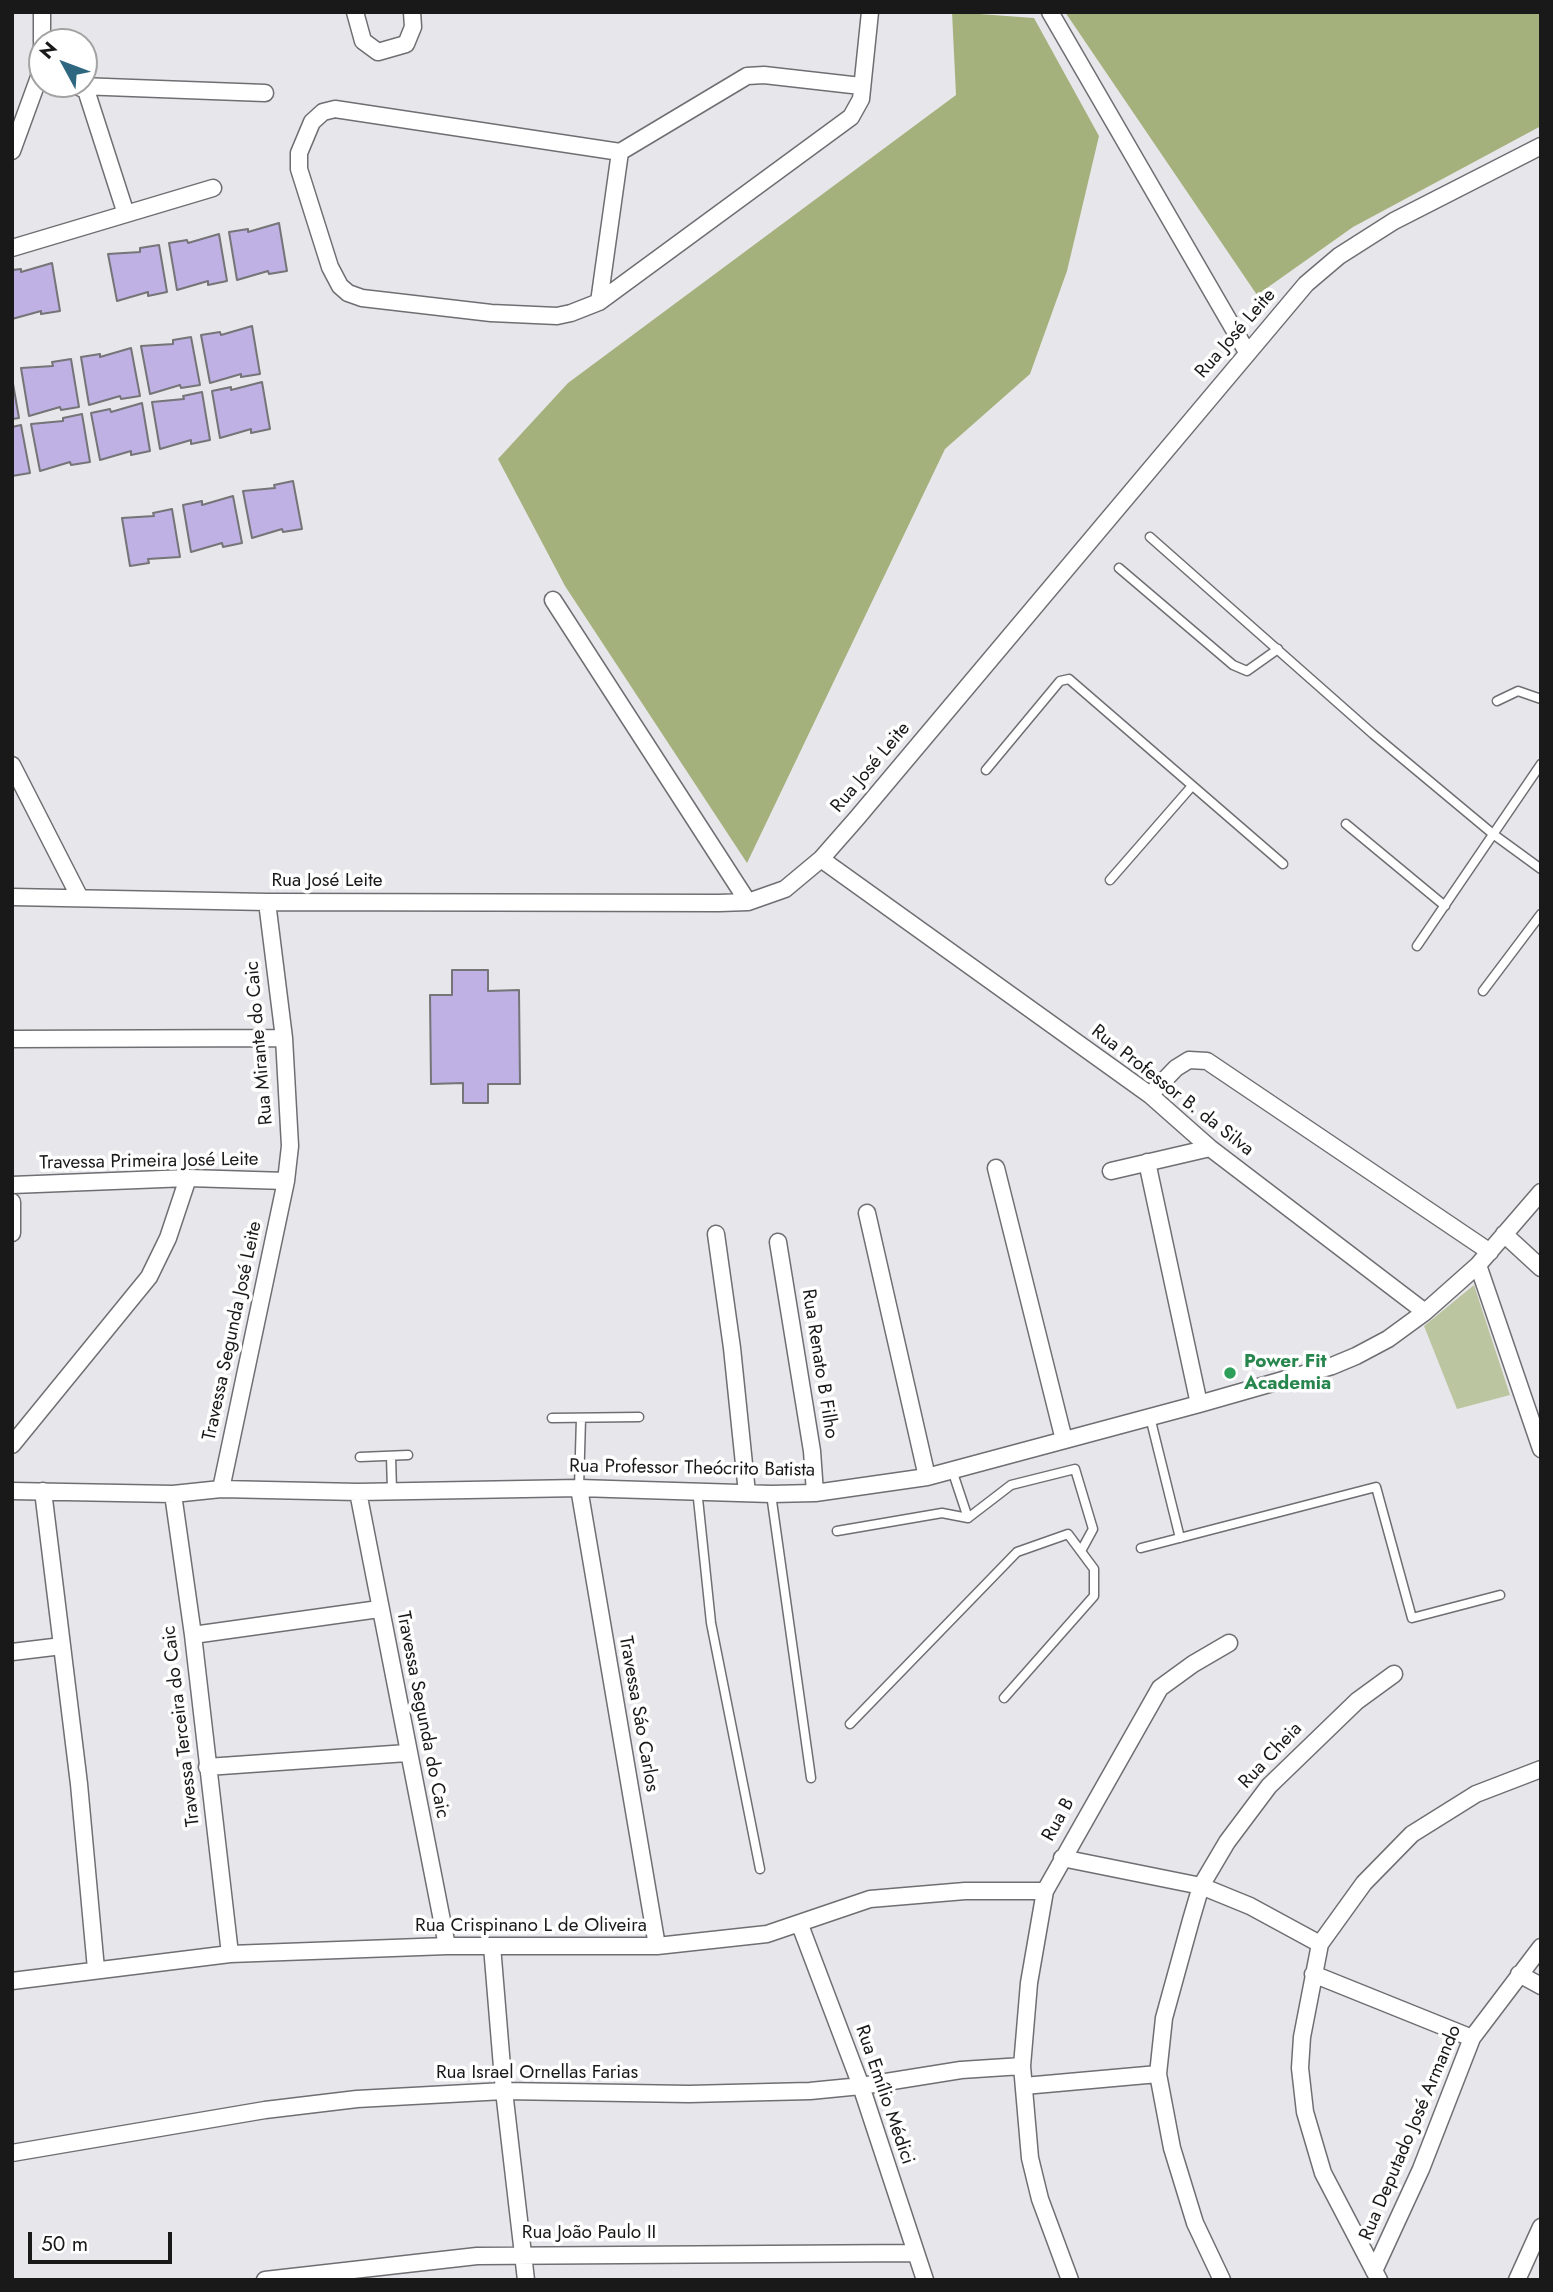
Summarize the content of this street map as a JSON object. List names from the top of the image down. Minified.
{"streets":{"street":["Rua José Leite","Rua Mirante do Caic","Rua Professor B. da Silva","Travessa Primeira José Leite","Travessa Segunda José Leite","Rua Renato B Filho","Rua Professor Theócrito Batista","Travessa Sáo Carlos","Travessa Segunda do Caic","Travessa Terceira do Caic","Rua Cheia","Rua B","Rua Crispinano L de Oliveira","Rua Israel Ornellas Farias","Rua Emílio Médici","Rua Deputado José Armando","Rua João Paulo II"]},"crossings":[["Rua José Leite","Rua Mirante do Caic"],["Rua José Leite","Rua Professor B. da Silva"],["Rua Mirante do Caic","Travessa Primeira José Leite"],["Rua Mirante do Caic","Travessa Segunda José Leite"],["Rua Professor B. da Silva","Rua Professor Theócrito Batista"],["Travessa Primeira José Leite","Travessa Segunda José Leite"],["Travessa Segunda José Leite","Rua Professor Theócrito Batista"],["Rua Renato B Filho","Rua Professor Theócrito Batista"],["Rua Professor Theócrito Batista","Travessa Sáo Carlos"],["Rua Professor Theócrito Batista","Travessa Segunda do Caic"],["Rua Professor Theócrito Batista","Travessa Terceira do Caic"],["Travessa Sáo Carlos","Rua Crispinano L de Oliveira"],["Travessa Segunda do Caic","Rua Crispinano L de Oliveira"],["Travessa Terceira do Caic","Rua Crispinano L de Oliveira"],["Rua B","Rua Crispinano L de Oliveira"],["Rua B","Rua Israel Ornellas Farias"],["Rua Crispinano L de Oliveira","Rua Emílio Médici"],["Rua Israel Ornellas Farias","Rua Emílio Médici"],["Rua Emílio Médici","Rua João Paulo II"]],"places":["Power Fit Academia"],"scale_bar":"50 m","north":"top left"}
